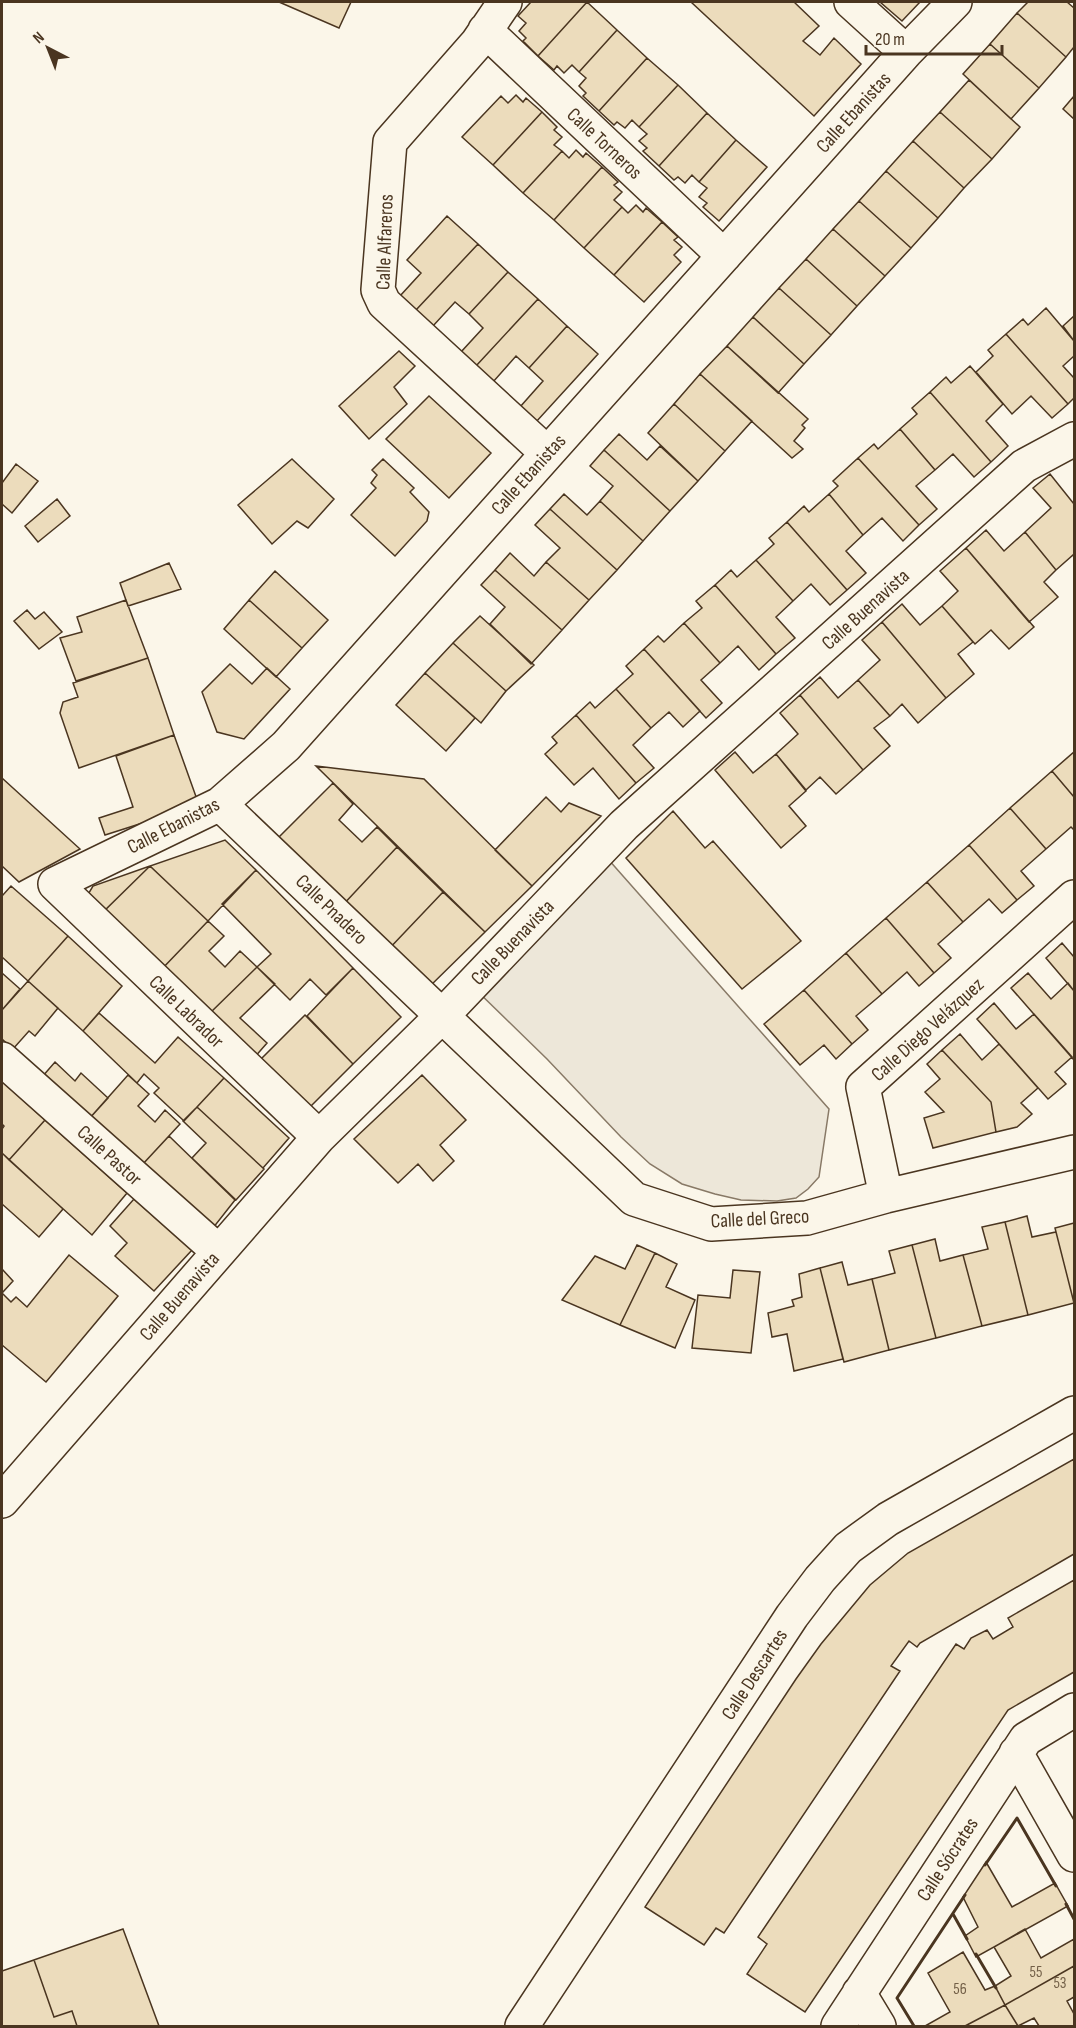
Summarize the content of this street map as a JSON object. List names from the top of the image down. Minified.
{"streets":{"street":["Calle Ebanistas","Calle Torneros","Calle Alfareros","Calle Buenavista","Calle Pnadero","Calle Labrador","Calle Diego Velázquez","Calle Pastor","Calle del Greco","Calle Descartes","Calle Sócrates"]},"crossings":[["Calle Ebanistas","Calle Torneros"],["Calle Ebanistas","Calle Alfareros"],["Calle Ebanistas","Calle Pnadero"],["Calle Ebanistas","Calle Labrador"],["Calle Torneros","Calle Alfareros"],["Calle Buenavista","Calle Pnadero"],["Calle Buenavista","Calle Labrador"],["Calle Buenavista","Calle Pastor"],["Calle Buenavista","Calle del Greco"],["Calle Pnadero","Calle del Greco"],["Calle Diego Velázquez","Calle del Greco"]],"house_numbers":["55","53","56"],"scale_bar":"20 m","north":"top left"}
